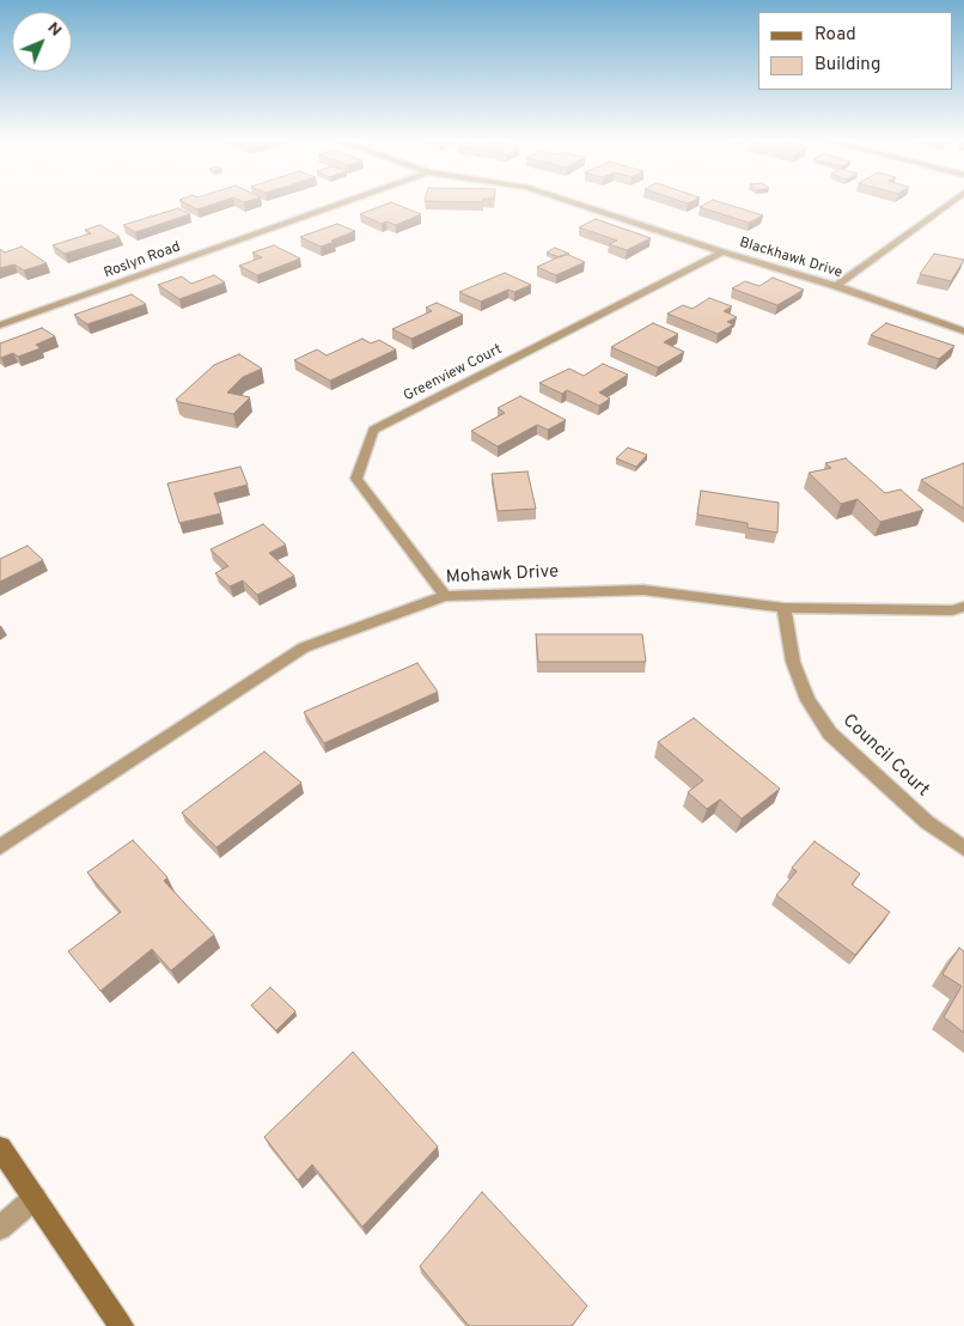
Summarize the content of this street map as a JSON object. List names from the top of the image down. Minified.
{"streets":{"street":["Blackhawk Drive","Roslyn Road","Greenview Court","Mohawk Drive","Council Court"]},"crossings":[["Blackhawk Drive","Greenview Court"],["Greenview Court","Mohawk Drive"],["Mohawk Drive","Council Court"]],"legend":["Road","Building"],"north":"top right"}
